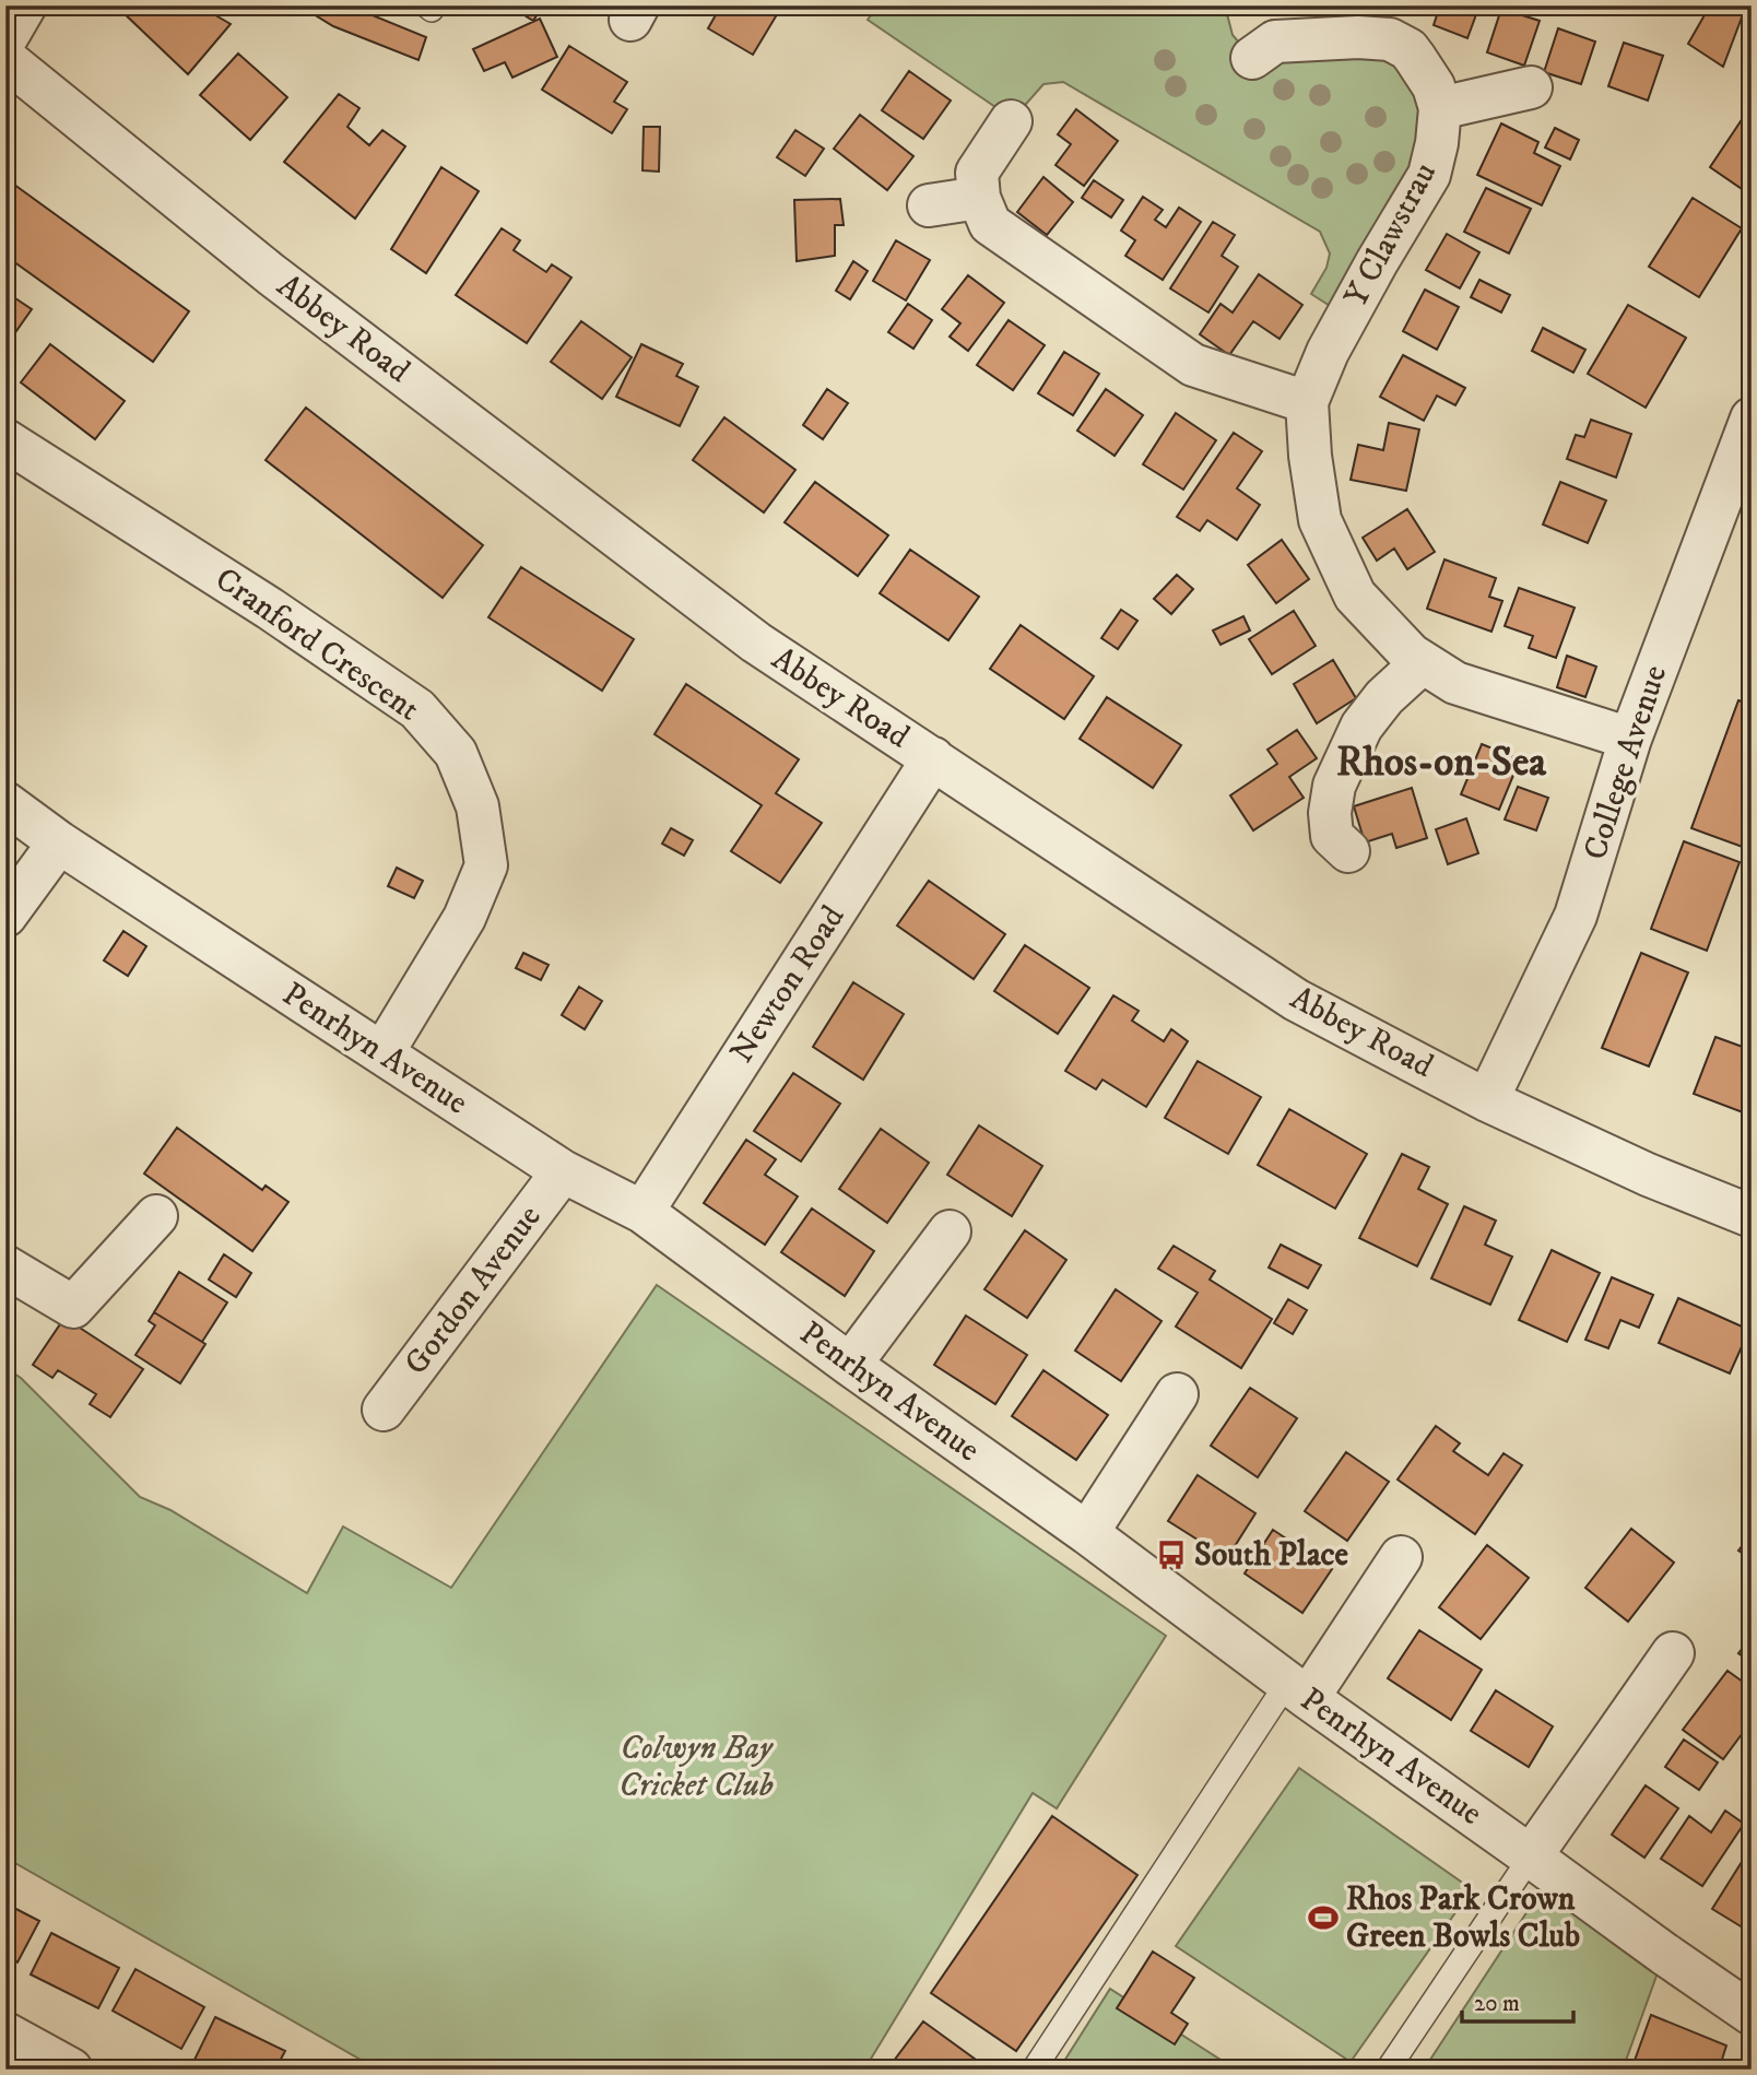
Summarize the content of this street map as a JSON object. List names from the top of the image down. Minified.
{"streets":{"street":["Y Clawstrau","Abbey Road","Cranford Crescent","College Avenue","Newton Road","Penrhyn Avenue","Gordon Avenue"]},"crossings":[["Y Clawstrau","College Avenue"],["Abbey Road","College Avenue"],["Abbey Road","Newton Road"],["Cranford Crescent","Penrhyn Avenue"],["Newton Road","Penrhyn Avenue"],["Penrhyn Avenue","Gordon Avenue"]],"districts":["Rhos-on-Sea"],"parks":["Colwyn Bay Cricket Club"],"places":{"bus stop":["South Place"],"sports":["Rhos Park Crown Green Bowls Club"]},"scale_bar":"20 m"}
